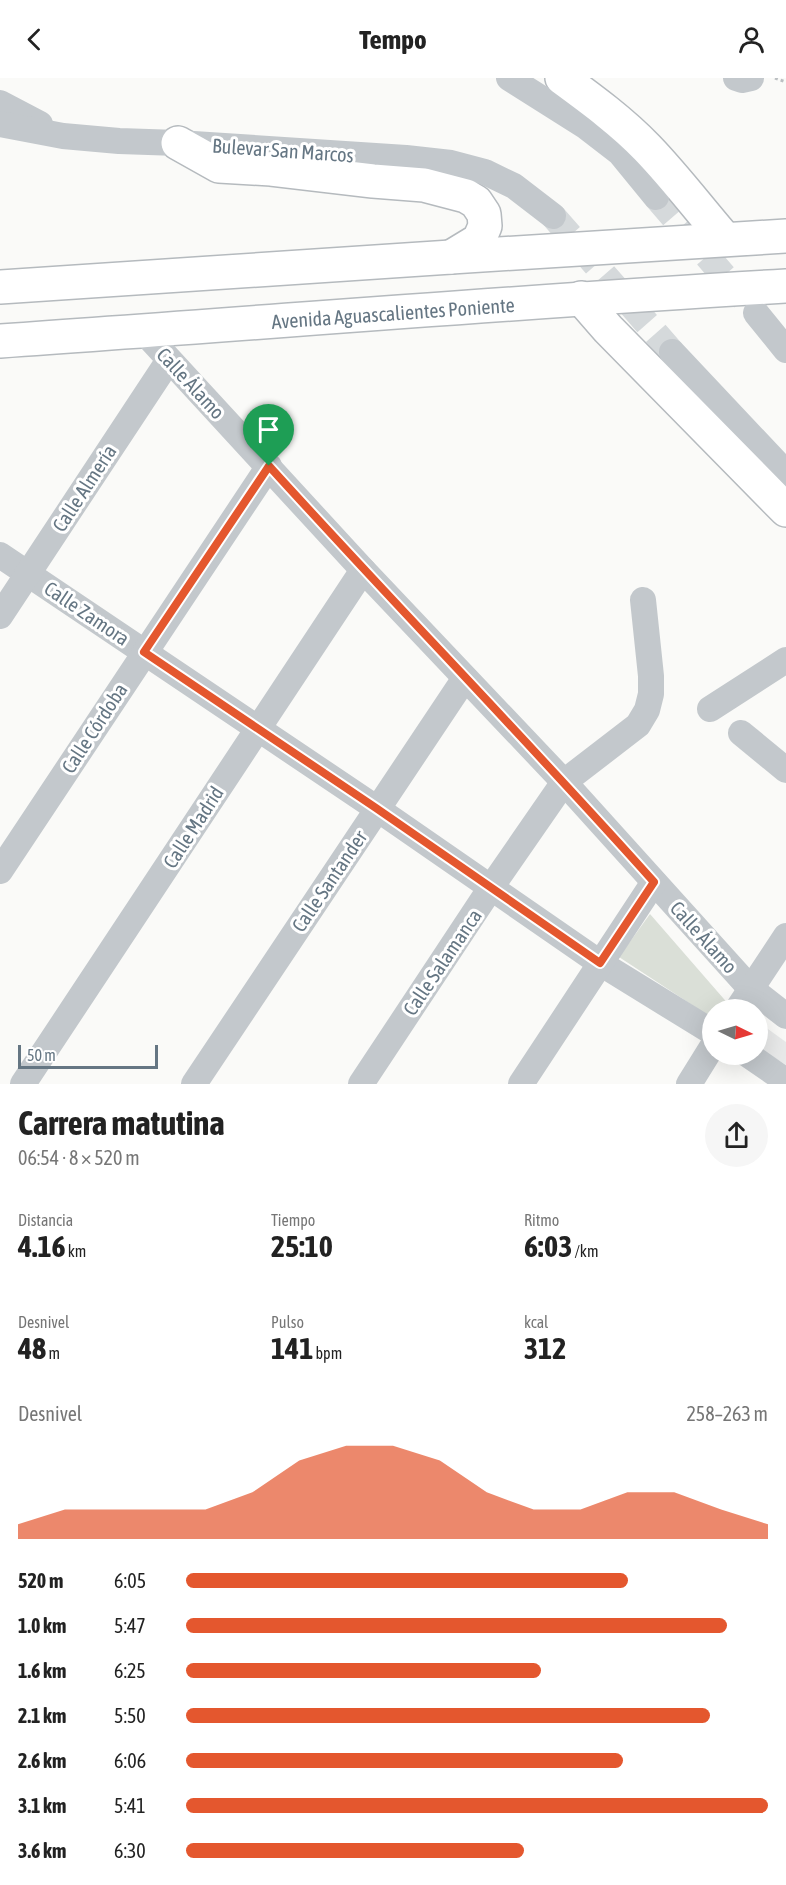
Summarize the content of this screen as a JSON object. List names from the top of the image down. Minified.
{"streets":{"main road":["Avenida Aguascalientes Poniente"],"street":["Bulevar San Marcos","Calle Álamo","Calle Almería","Calle Zamora","Calle Córdoba","Calle Madrid","Calle Santander","Calle Salamanca"]},"crossings":[["Avenida Aguascalientes Poniente","Calle Álamo"],["Calle Álamo","Calle Almería"],["Calle Álamo","Calle Córdoba"],["Calle Álamo","Calle Madrid"],["Calle Álamo","Calle Santander"],["Calle Álamo","Calle Salamanca"],["Calle Almería","Calle Zamora"],["Calle Zamora","Calle Córdoba"],["Calle Zamora","Calle Madrid"],["Calle Zamora","Calle Santander"],["Calle Zamora","Calle Salamanca"]],"scale_bar":"50 m","north":"right","page":{"header":"Tempo","scale":"50 m","heading":["Carrera matutina","06:54 · 8 × 520 m"],"stats":[["Distancia","4.16 km"],["Tiempo","25:10"],["Ritmo","6:03 /km"],["Desnivel","48 m"],["Pulso","141 bpm"],["kcal","312"]],"chart":["Desnivel","258–263 m"],"list":[{"name":"520 m","note":"6:05"},{"name":"1.0 km","note":"5:47"},{"name":"1.6 km","note":"6:25"},{"name":"2.1 km","note":"5:50"},{"name":"2.6 km","note":"6:06"},{"name":"3.1 km","note":"5:41"},{"name":"3.6 km","note":"6:30"}]}}
